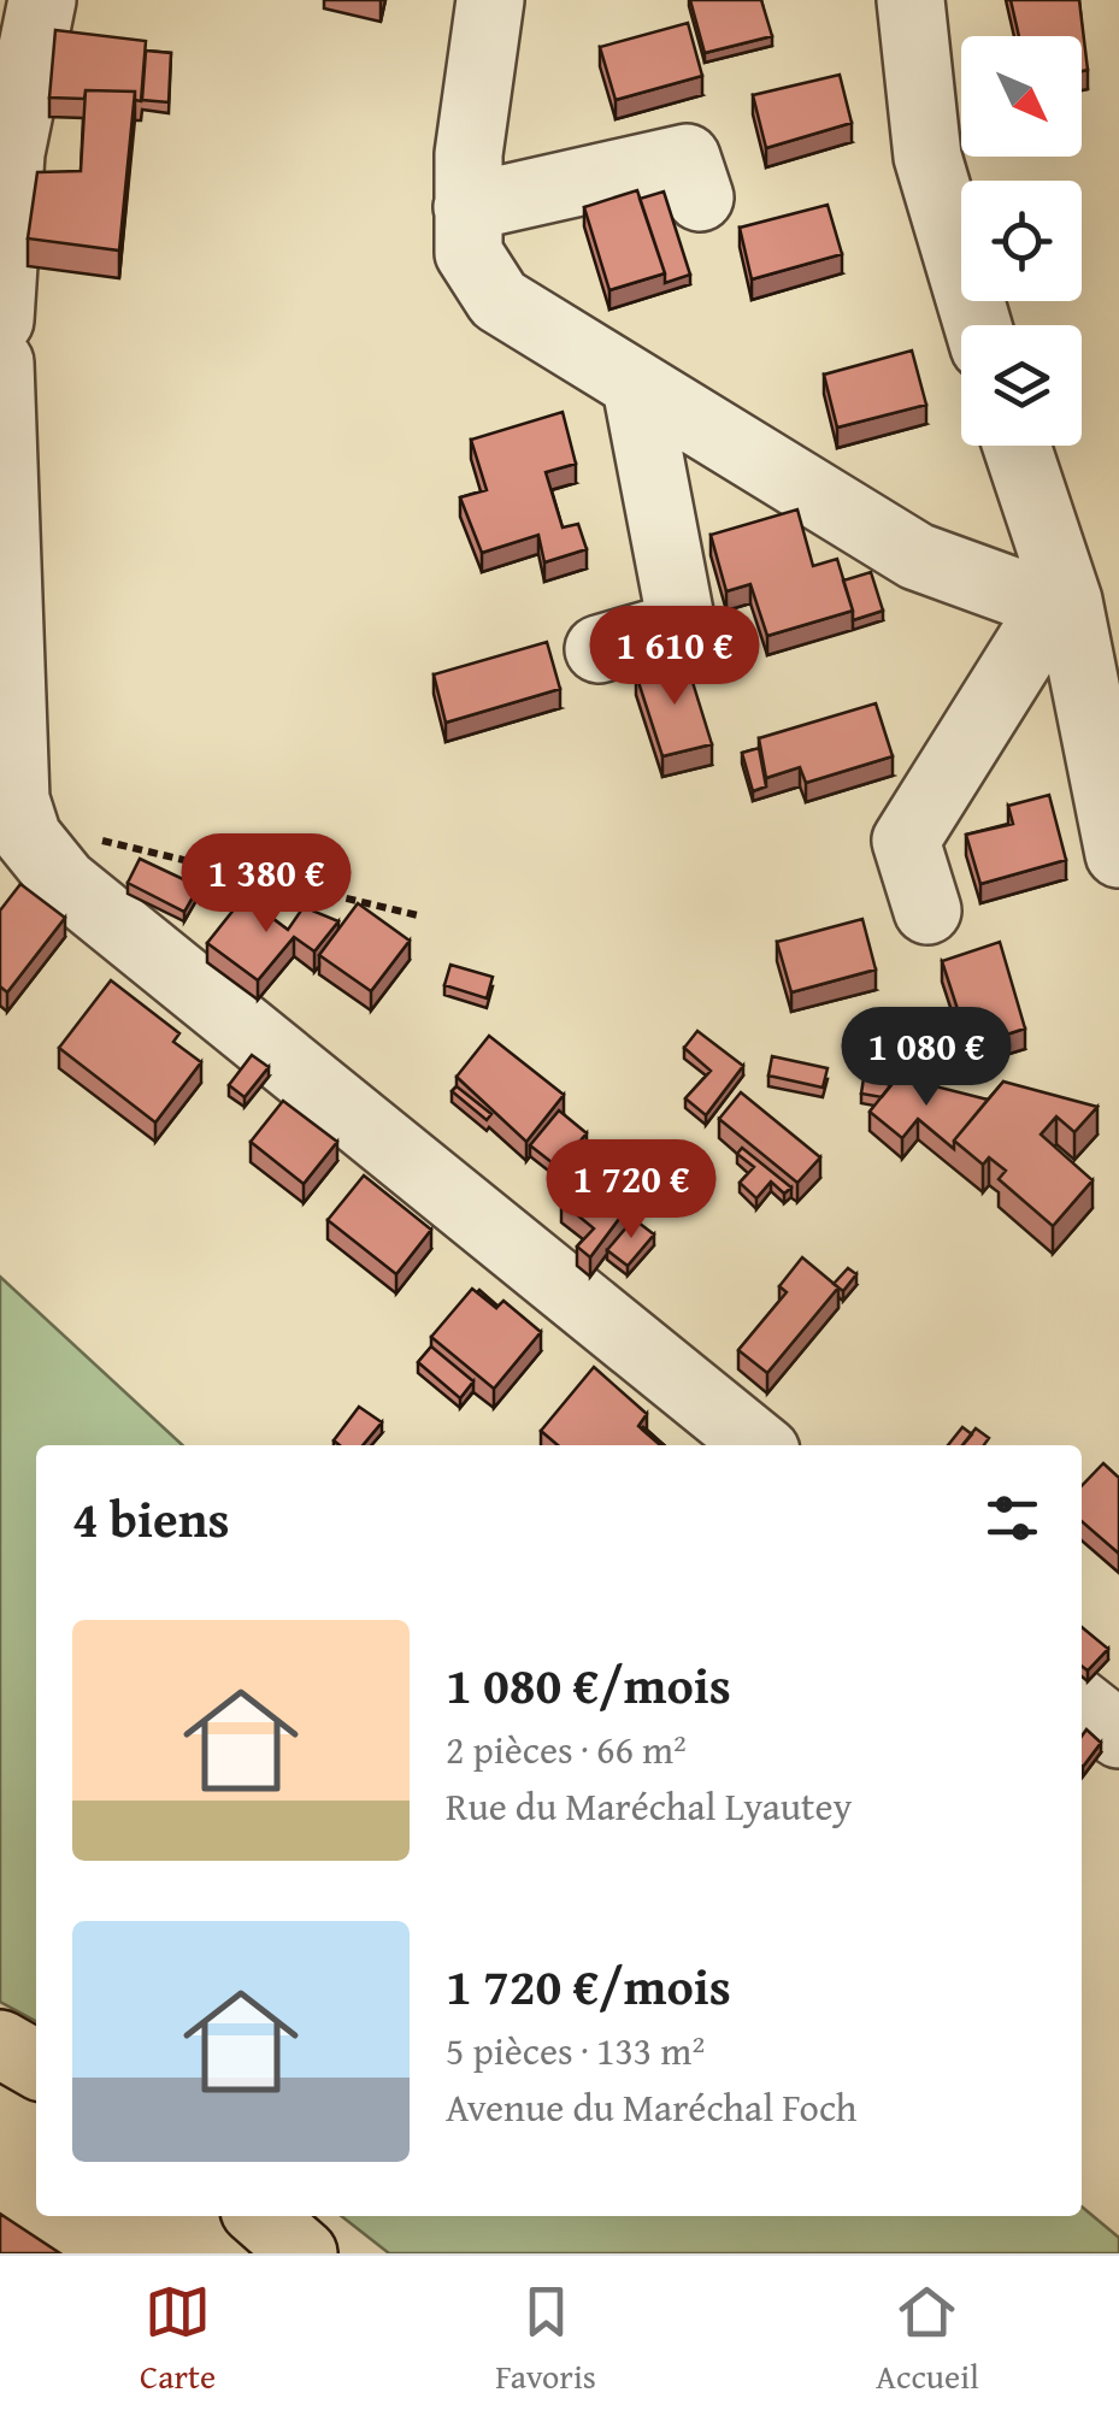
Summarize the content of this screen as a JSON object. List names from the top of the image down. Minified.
{"north":"bottom right","page":{"price":["1 610 €","1 380 €","1 080 €","1 720 €"],"heading":"4 biens","list":[{"name":"1 080 €/mois","note":"2 pièces · 66 m² · Rue du Maréchal Lyautey"},{"name":"1 720 €/mois","note":"5 pièces · 133 m² · Avenue du Maréchal Foch"}],"tabs":["Carte","Favoris","Accueil"]}}
